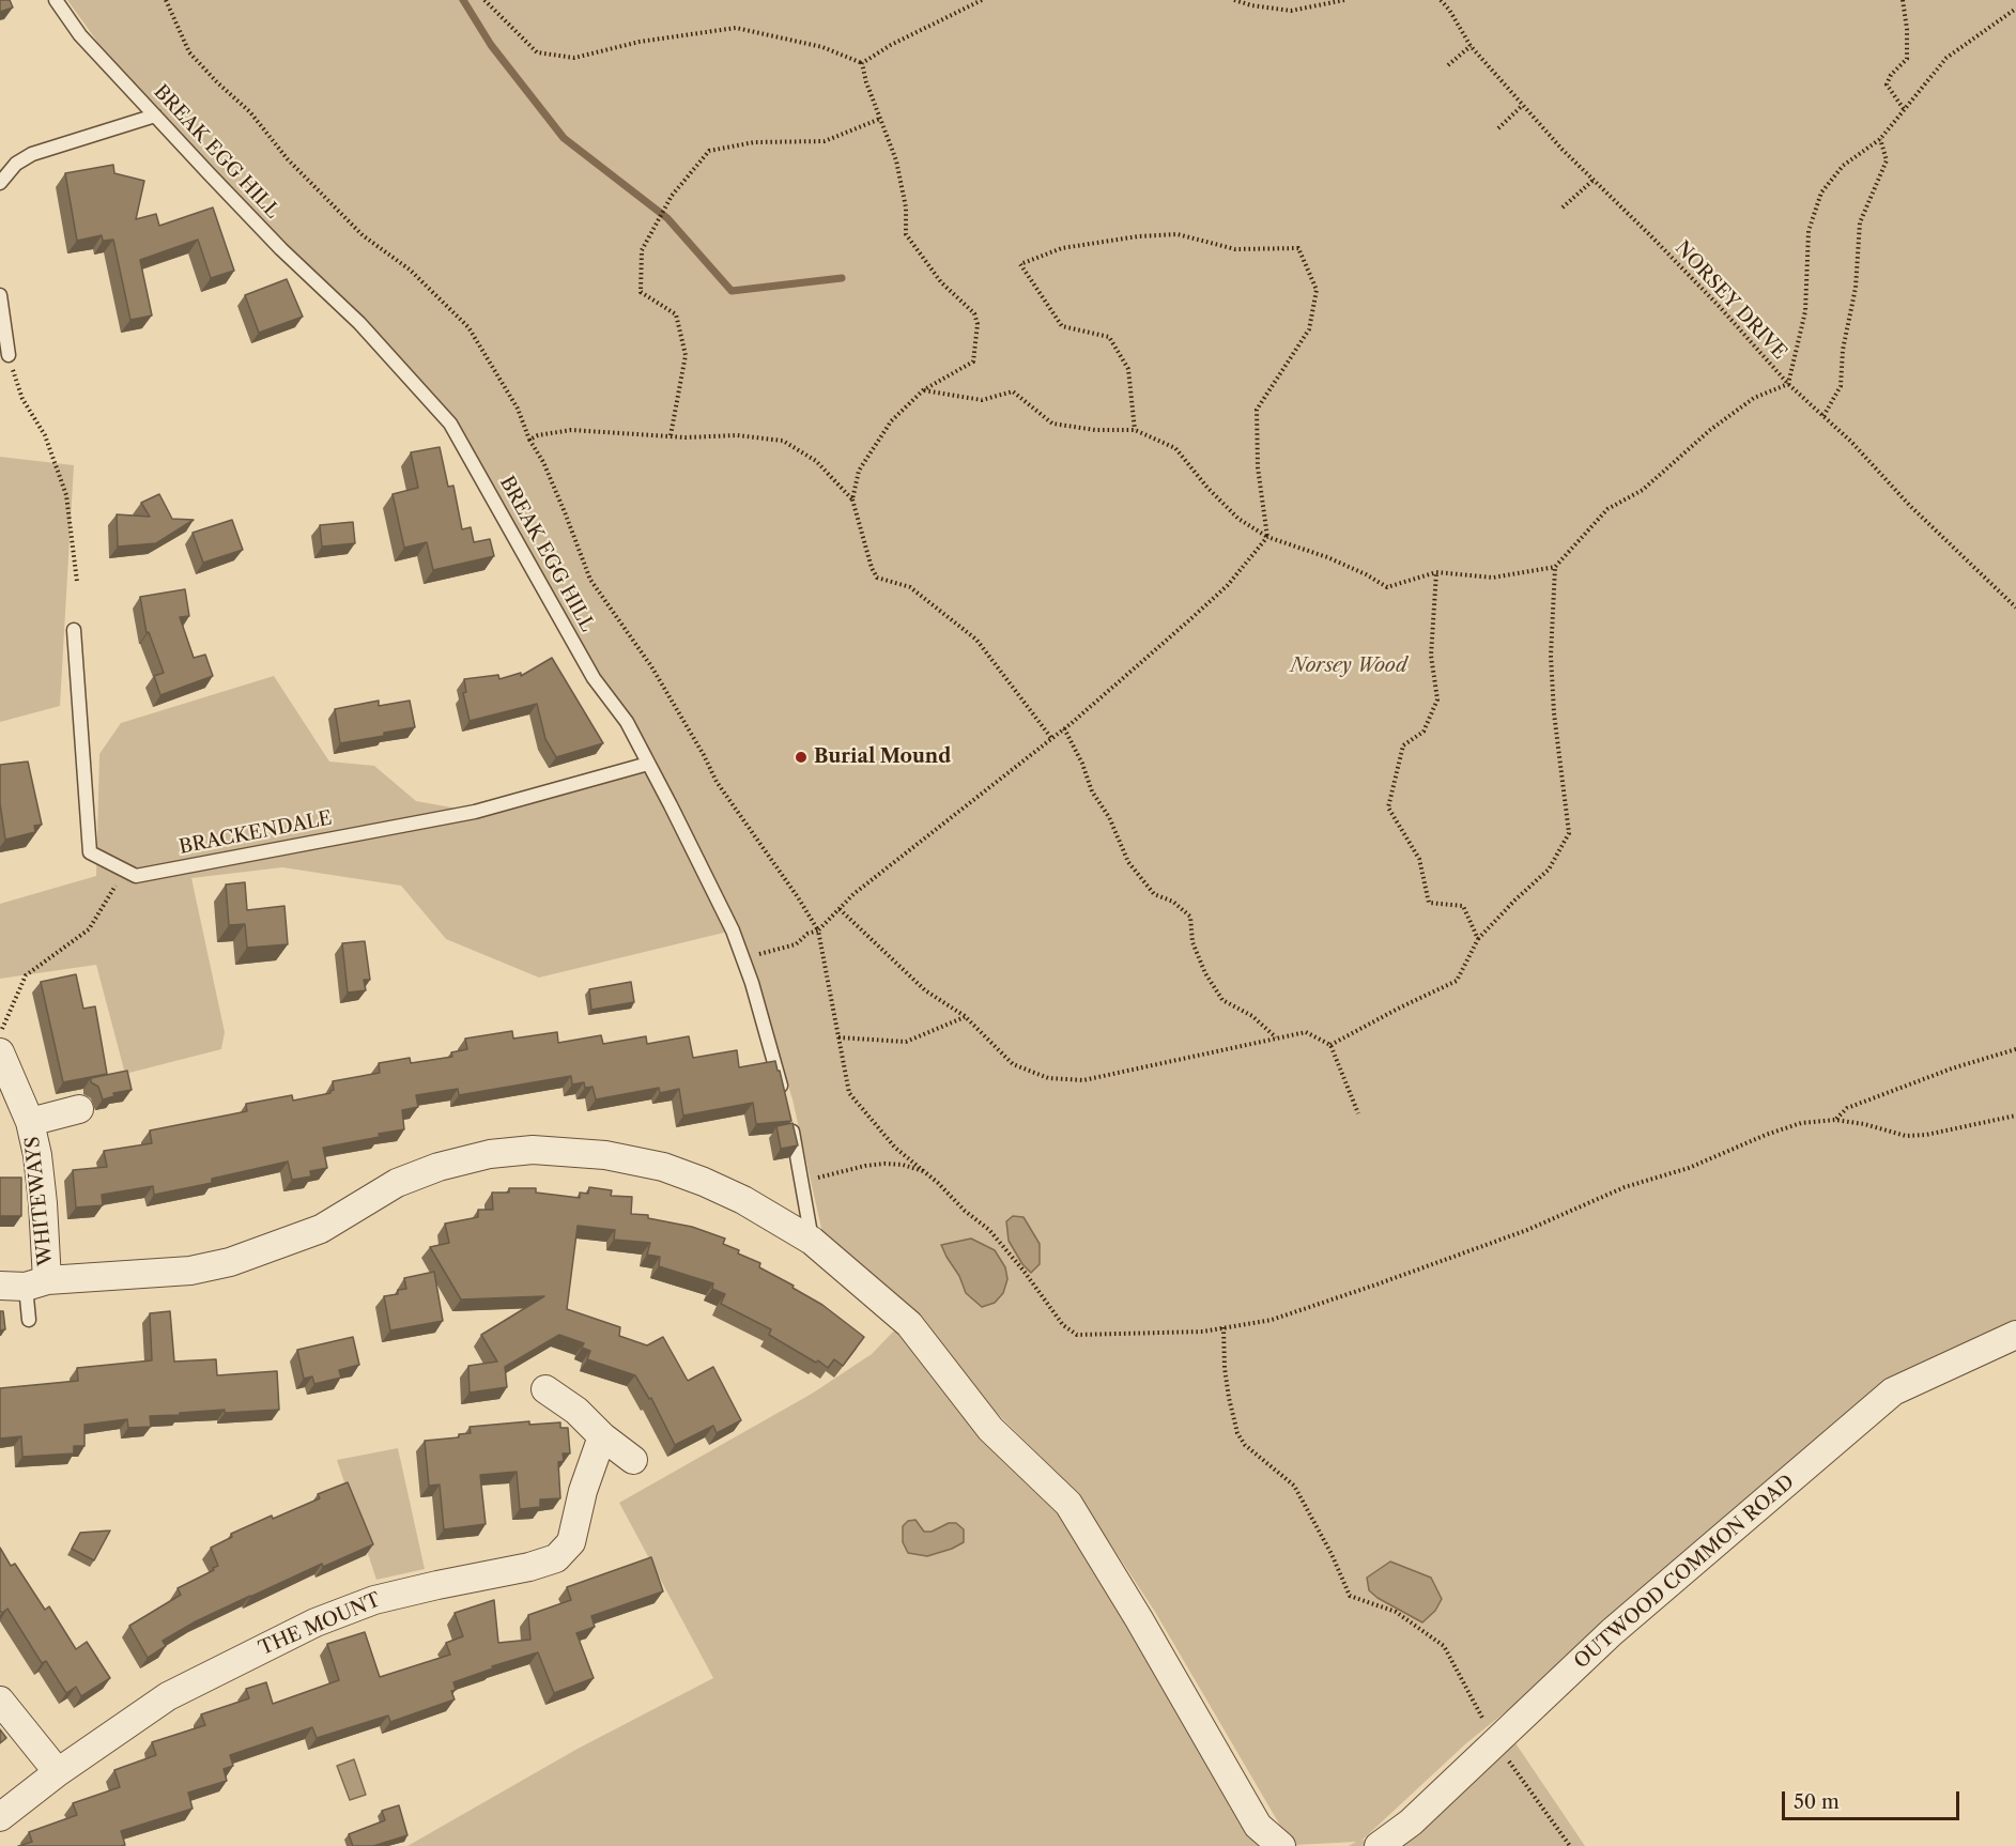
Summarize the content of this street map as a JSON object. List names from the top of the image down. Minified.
{"streets":{"street":["WHITEWAYS","OUTWOOD COMMON ROAD","THE MOUNT"],"lane":["BREAK EGG HILL","BRACKENDALE"],"path":["NORSEY DRIVE"]},"crossings":[["BREAK EGG HILL","BRACKENDALE"]],"parks":["Norsey Wood"],"places":["Burial Mound"],"scale_bar":"50 m"}
